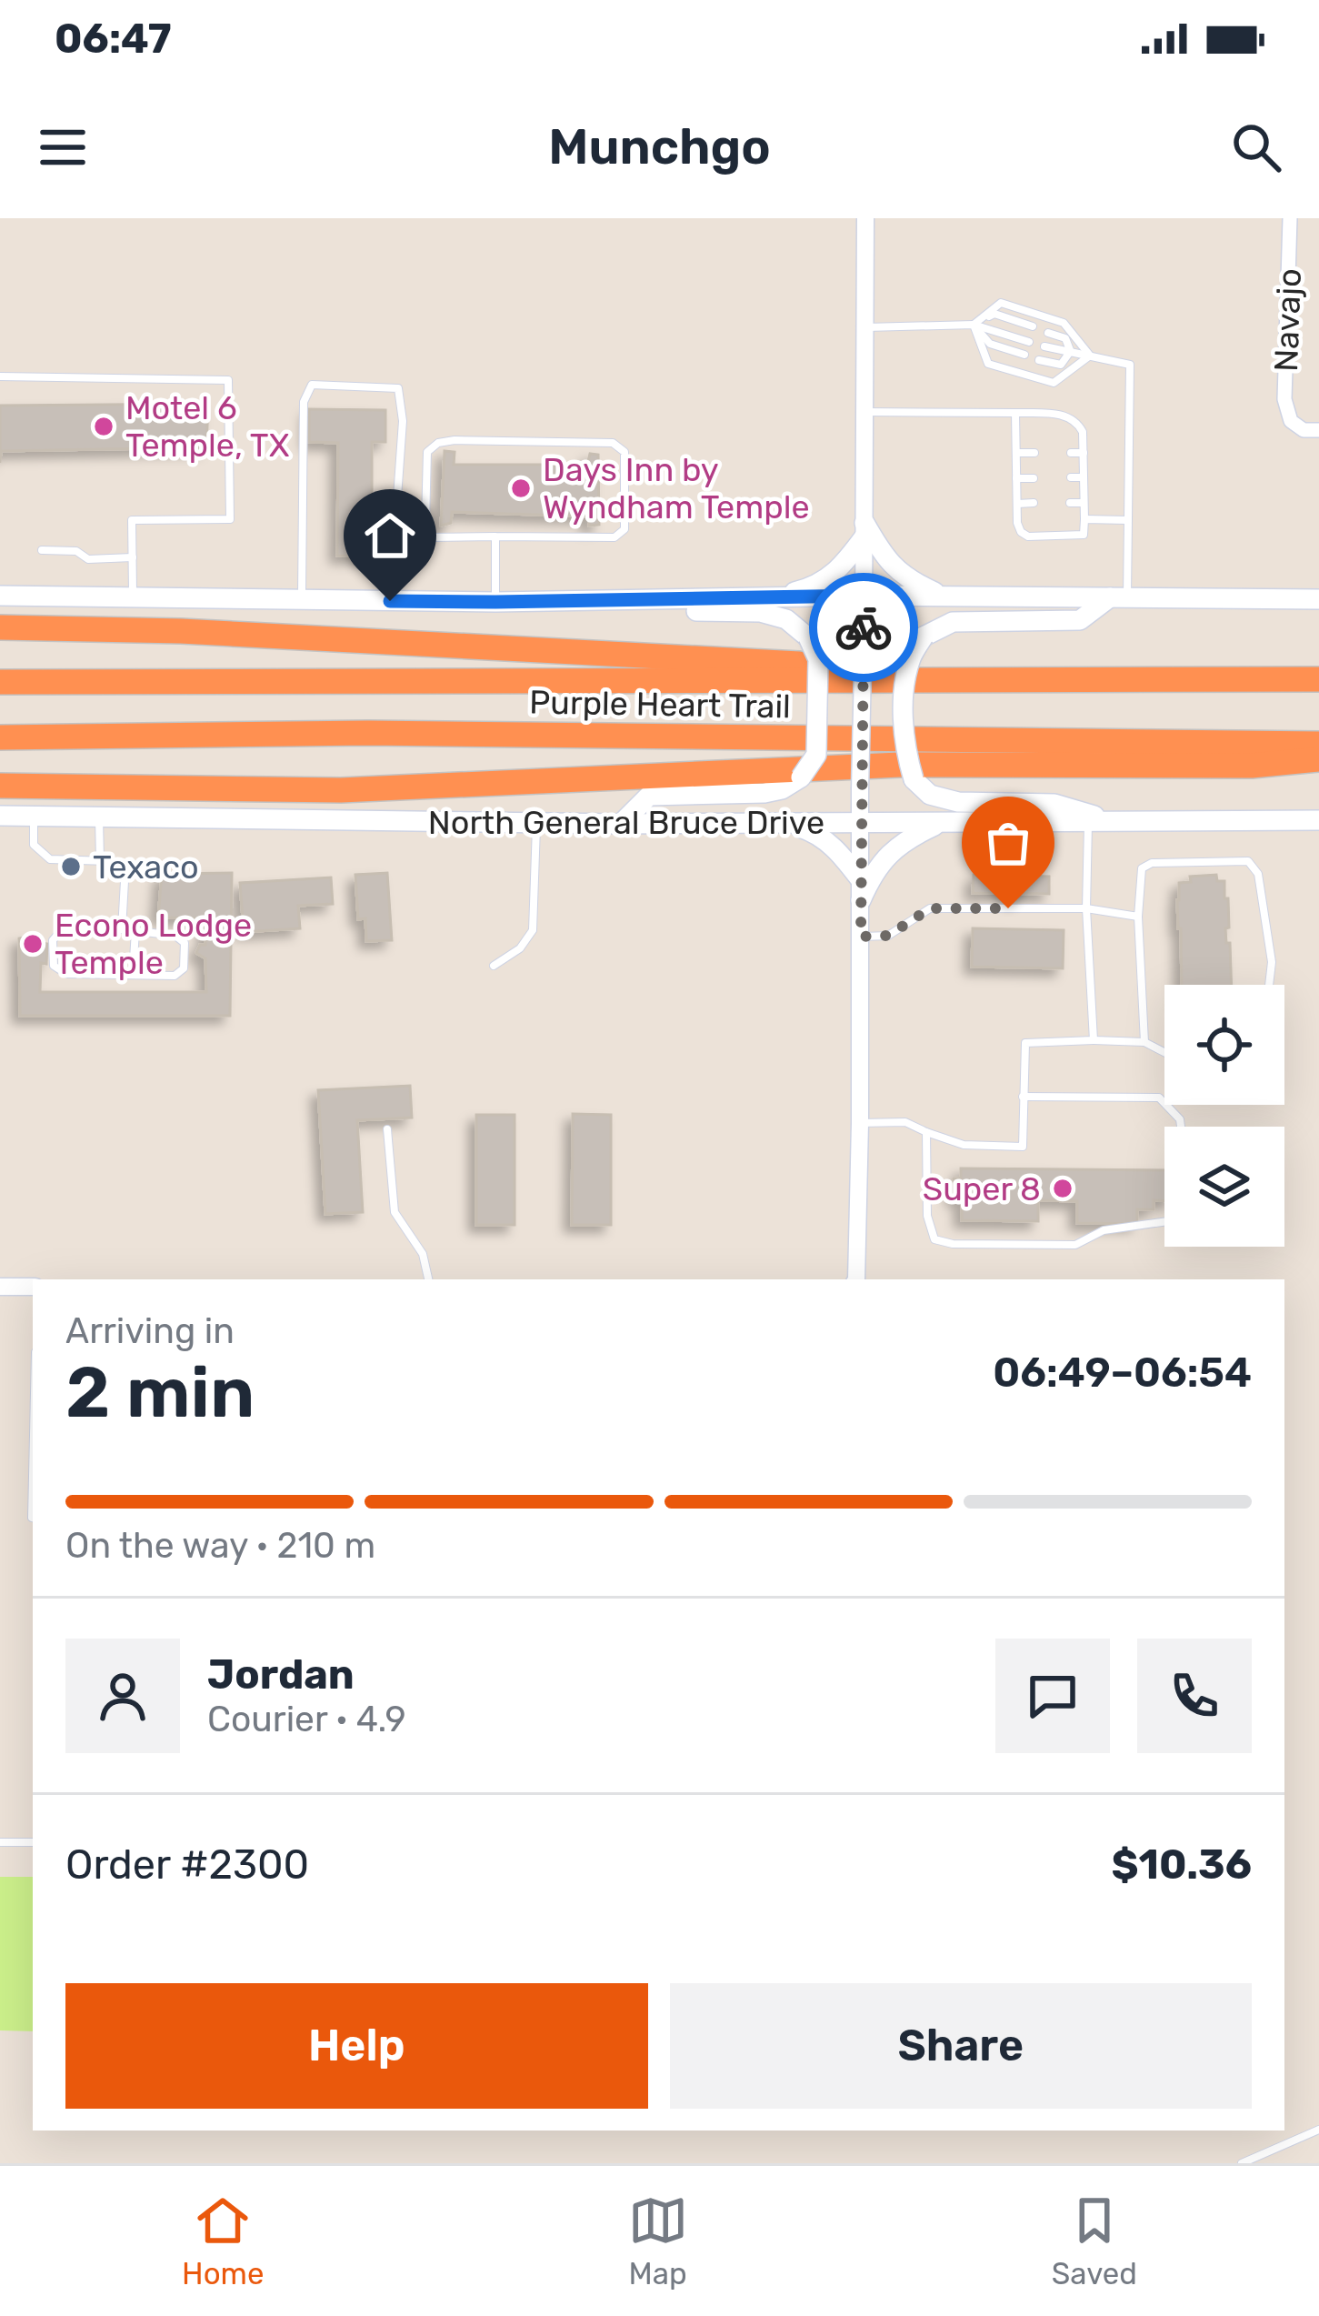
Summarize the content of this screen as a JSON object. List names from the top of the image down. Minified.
{"streets":{"highway":["Purple Heart Trail"],"main road":["North General Bruce Drive"],"street":["Navajo"]},"places":["Motel 6 Temple, TX","Days Inn by Wyndham Temple","Texaco","Econo Lodge Temple","Super 8"],"page":{"status":"06:47","header":"Munchgo","heading":["2 min","Arriving in","06:49–06:54"],"panel":["Jordan","Courier · 4.9","Order #2300","$10.36"],"bar":"On the way · 210 m","buttons":["Help","Share"],"tabs":["Home","Map","Saved"]}}
